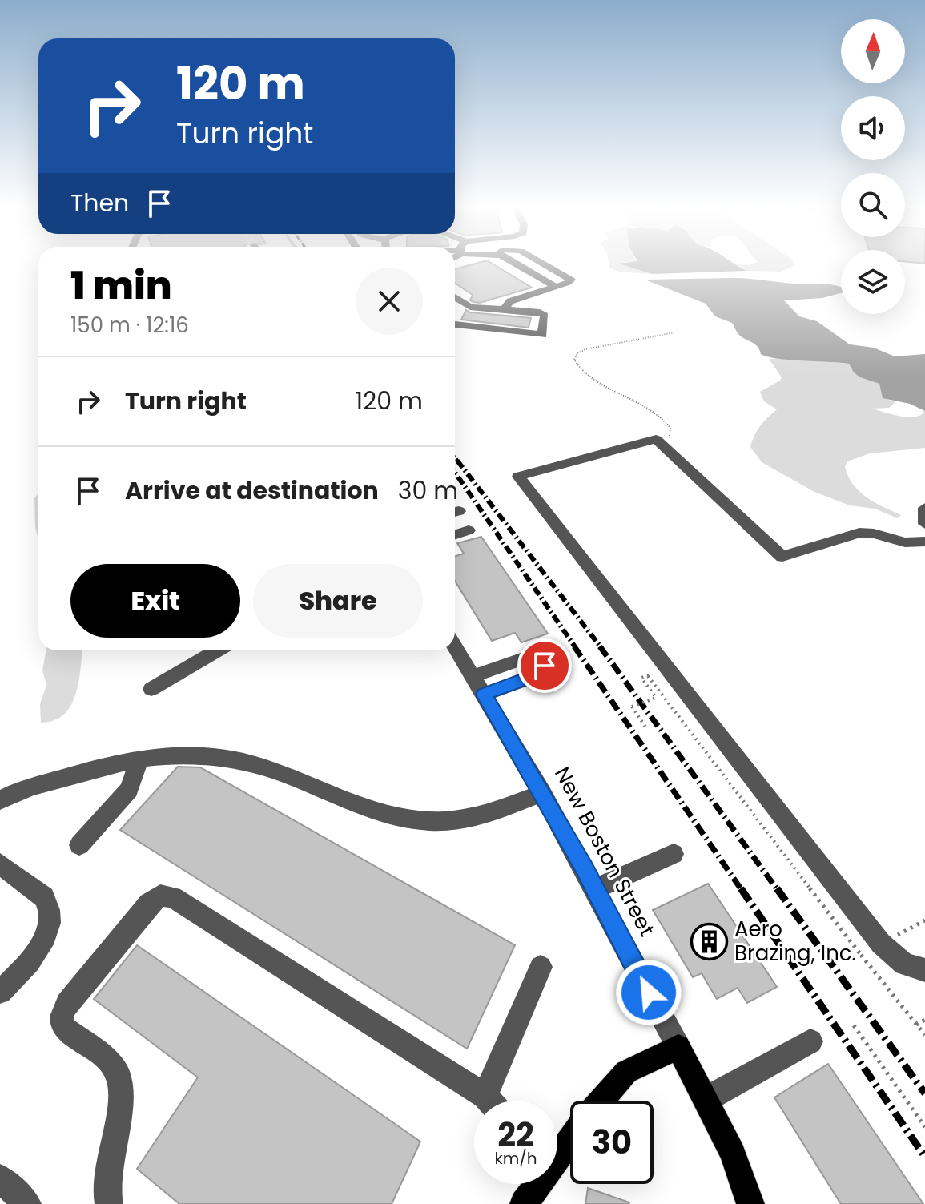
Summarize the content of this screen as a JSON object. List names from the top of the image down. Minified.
{"streets":{"main road":["New Boston Street"]},"places":{"building":["Aero Brazing, Inc."]},"north":"top","page":{"turn":["120 m","Turn right"],"then":"Then","heading":["1 min","150 m · 12:16"],"list":[{"name":"Turn right","value":"120 m"},{"name":"Arrive at destination","value":"30 m"}],"buttons":["Exit","Share"],"speed":"22 km/h","limit":"30"}}
